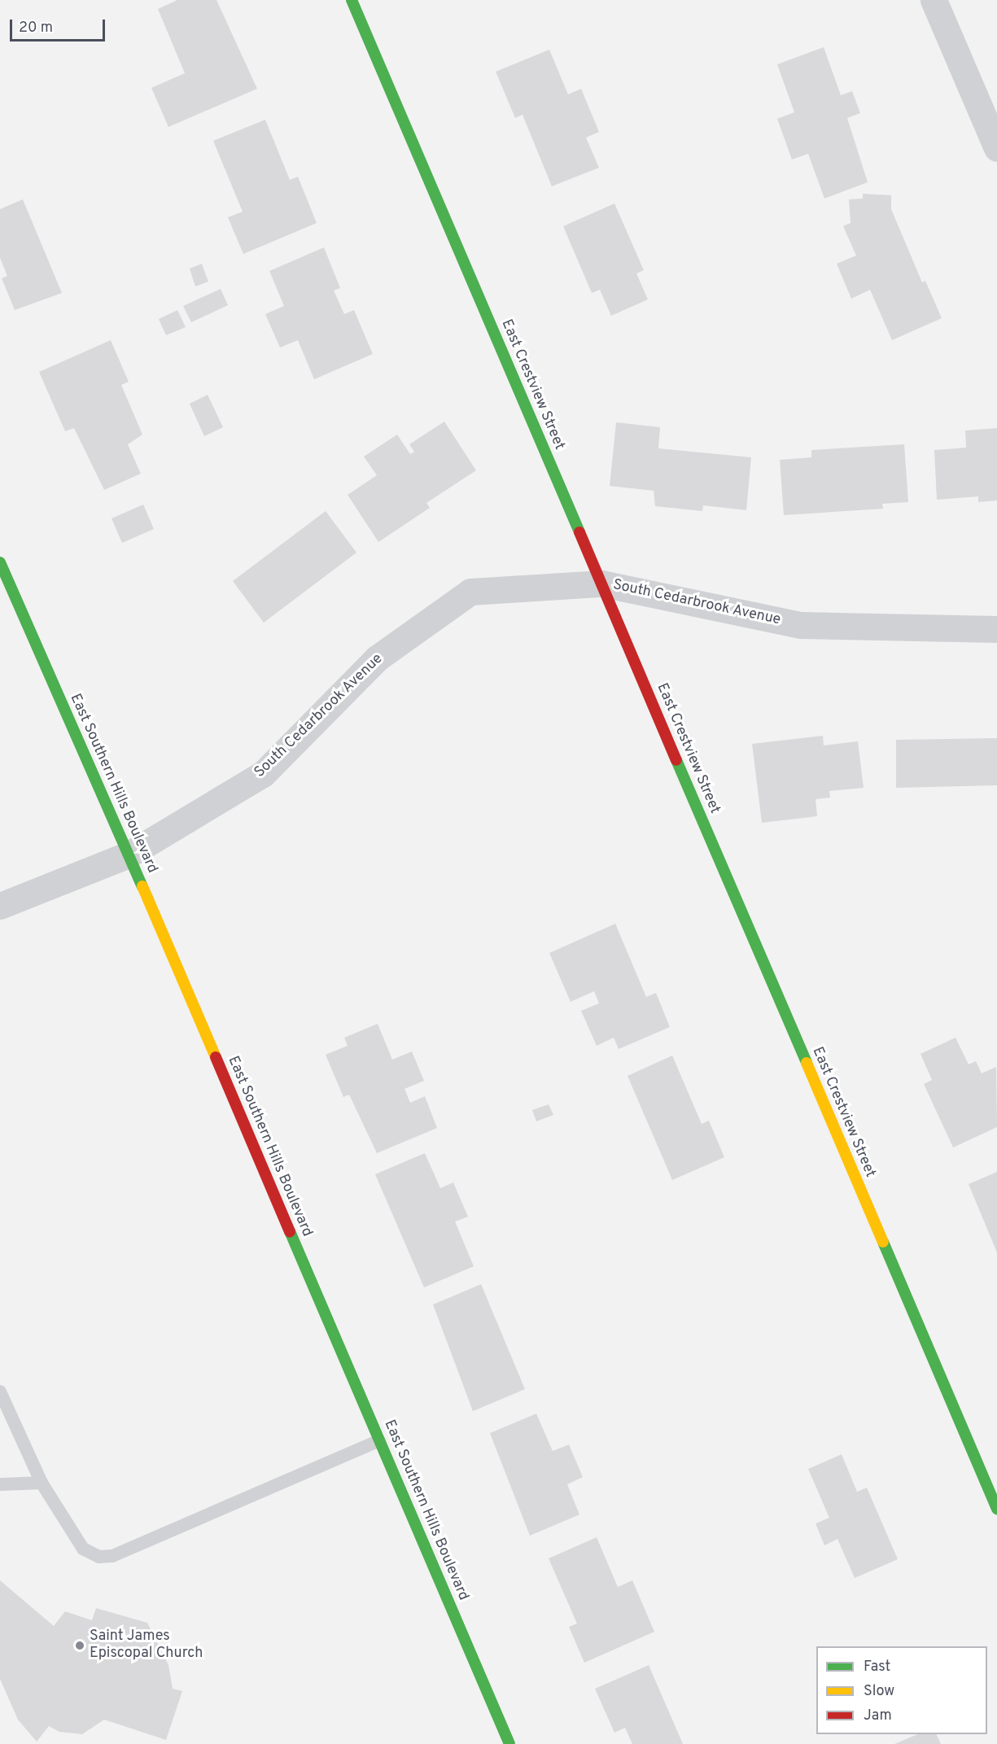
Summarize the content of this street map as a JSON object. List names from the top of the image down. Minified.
{"streets":{"street":["East Crestview Street","South Cedarbrook Avenue","East Southern Hills Boulevard"]},"crossings":[["East Crestview Street","South Cedarbrook Avenue"],["South Cedarbrook Avenue","East Southern Hills Boulevard"]],"places":["Saint James Episcopal Church"],"legend":["Fast","Slow","Jam"],"scale_bar":"20 m"}
